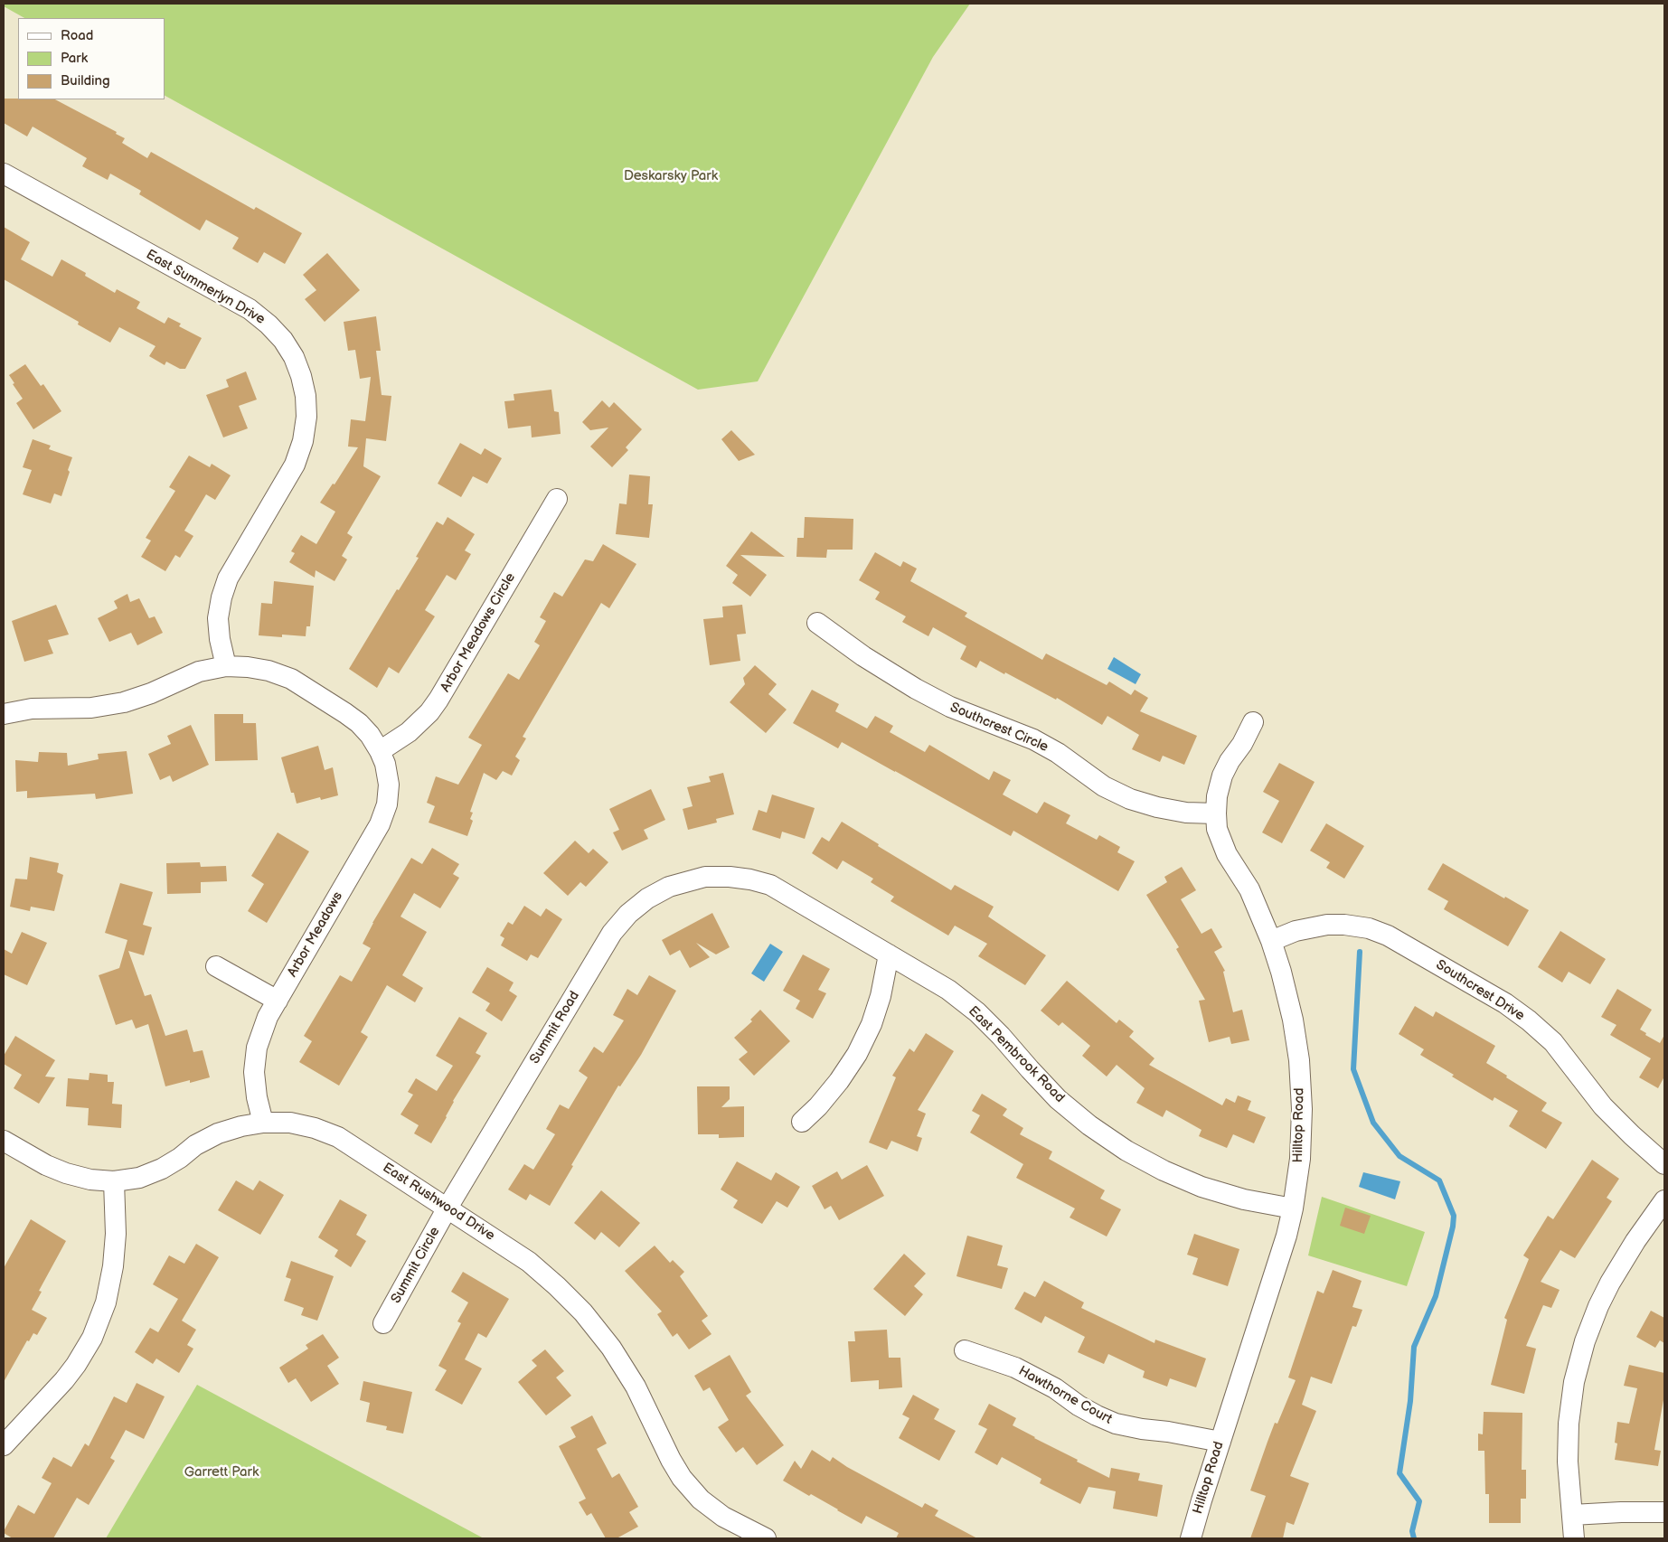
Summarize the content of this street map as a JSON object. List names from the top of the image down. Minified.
{"streets":{"street":["East Summerlyn Drive","Arbor Meadows Circle","Southcrest Circle","Arbor Meadows","Southcrest Drive","Summit Road","East Pembrook Road","Hilltop Road","East Rushwood Drive","Summit Circle","Hawthorne Court"]},"crossings":[["East Summerlyn Drive","Arbor Meadows"],["Arbor Meadows Circle","Arbor Meadows"],["Southcrest Circle","Hilltop Road"],["Arbor Meadows","East Rushwood Drive"],["Southcrest Drive","Hilltop Road"],["Summit Road","East Pembrook Road"],["Summit Road","East Rushwood Drive"],["Summit Road","Summit Circle"],["East Pembrook Road","Hilltop Road"],["Hilltop Road","Hawthorne Court"],["East Rushwood Drive","Summit Circle"]],"parks":["Deskarsky Park","Garrett Park"],"legend":["Road","Park","Building"]}
